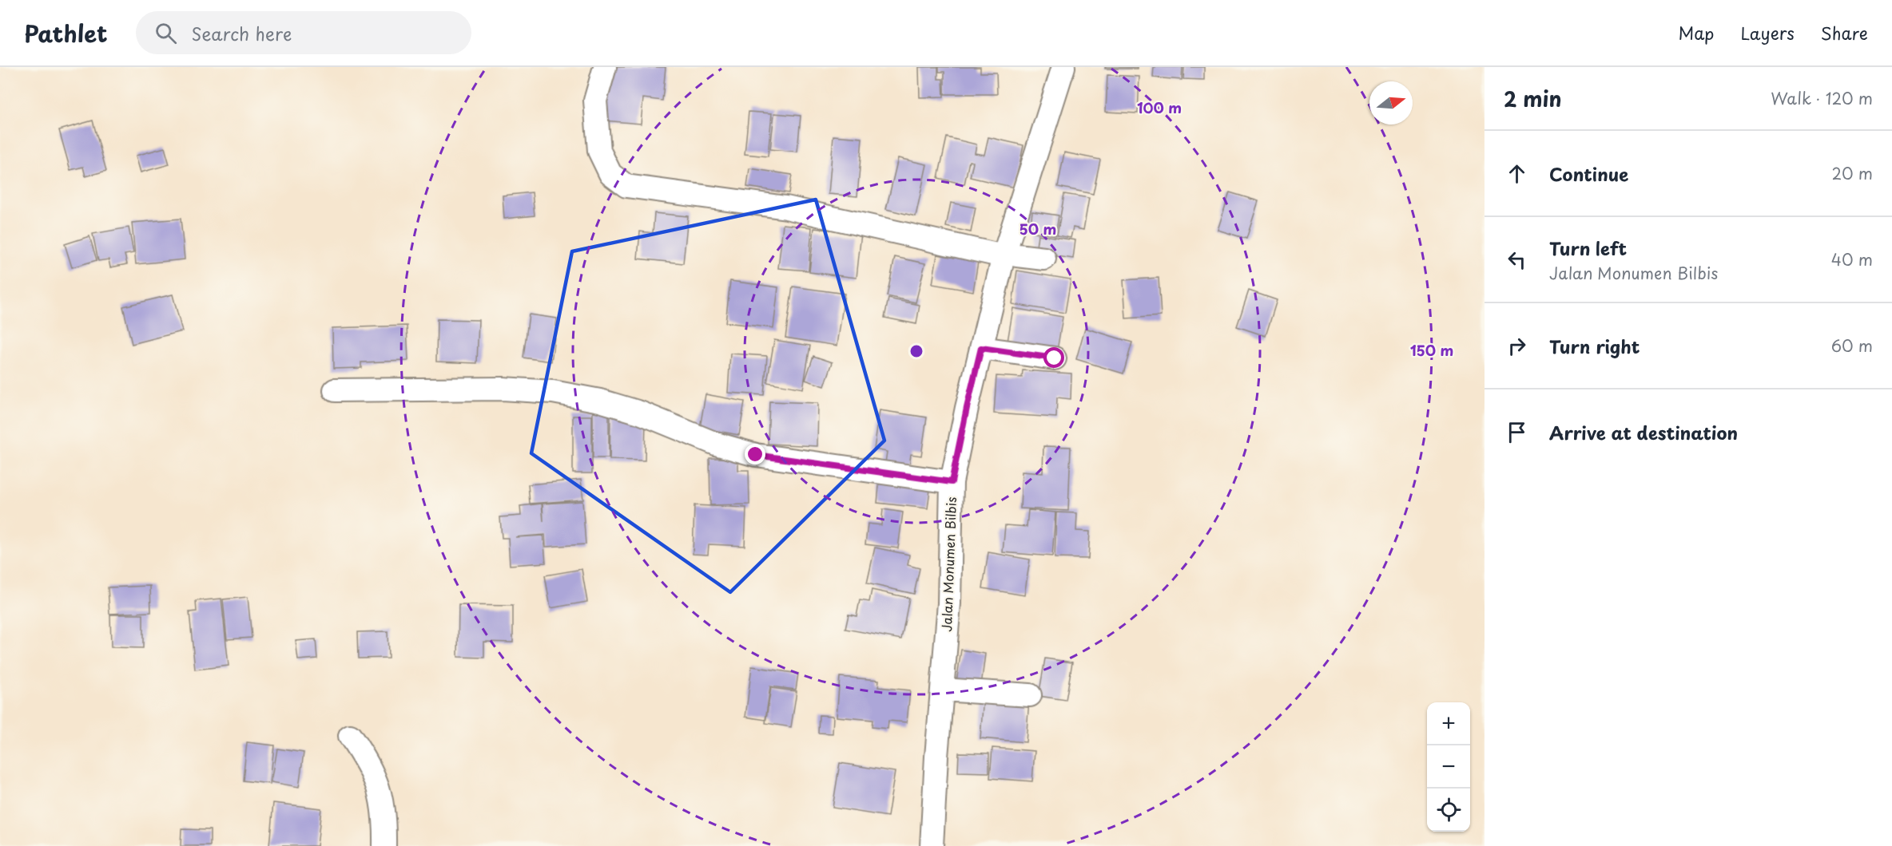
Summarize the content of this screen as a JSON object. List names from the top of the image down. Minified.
{"streets":{"street":["Jalan Monumen Bilbis"]},"north":"right","page":{"header":"Pathlet","search":"Search here","nav":["Map","Layers","Share"],"heading":["2 min","Walk · 120 m"],"list":[["Continue","20 m"],["Turn left","Jalan Monumen Bilbis","40 m"],["Turn right","60 m"],"Arrive at destination"],"map_buttons":["+","−"]},"rings":["100 m","50 m","150 m"]}
